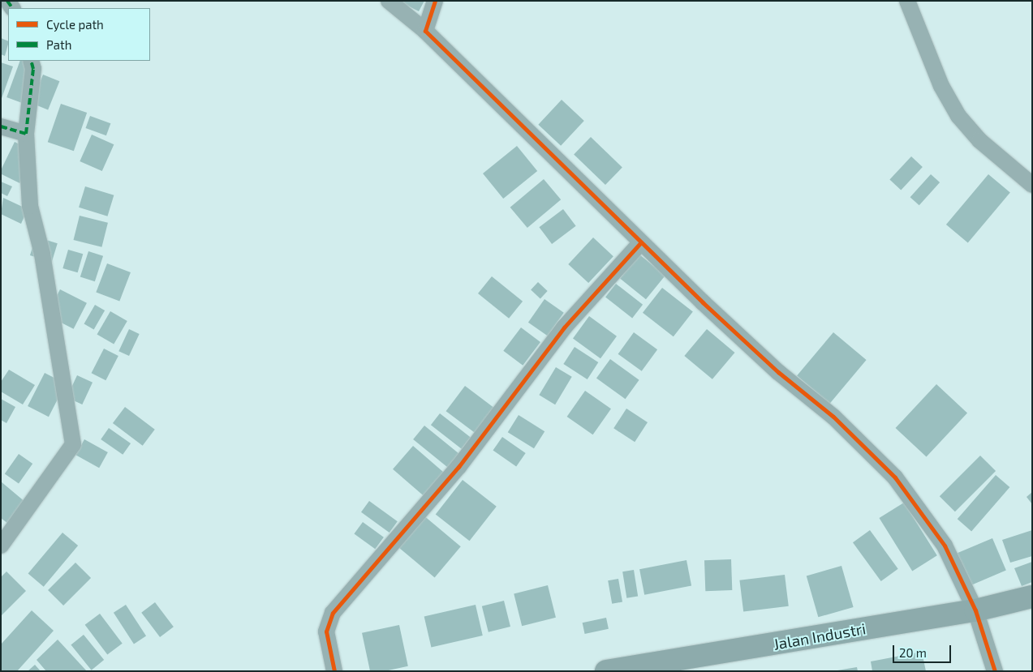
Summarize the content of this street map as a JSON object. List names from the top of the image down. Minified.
{"streets":{"main road":["Jalan Industri"]},"legend":["Cycle path","Path"],"scale_bar":"20 m"}
